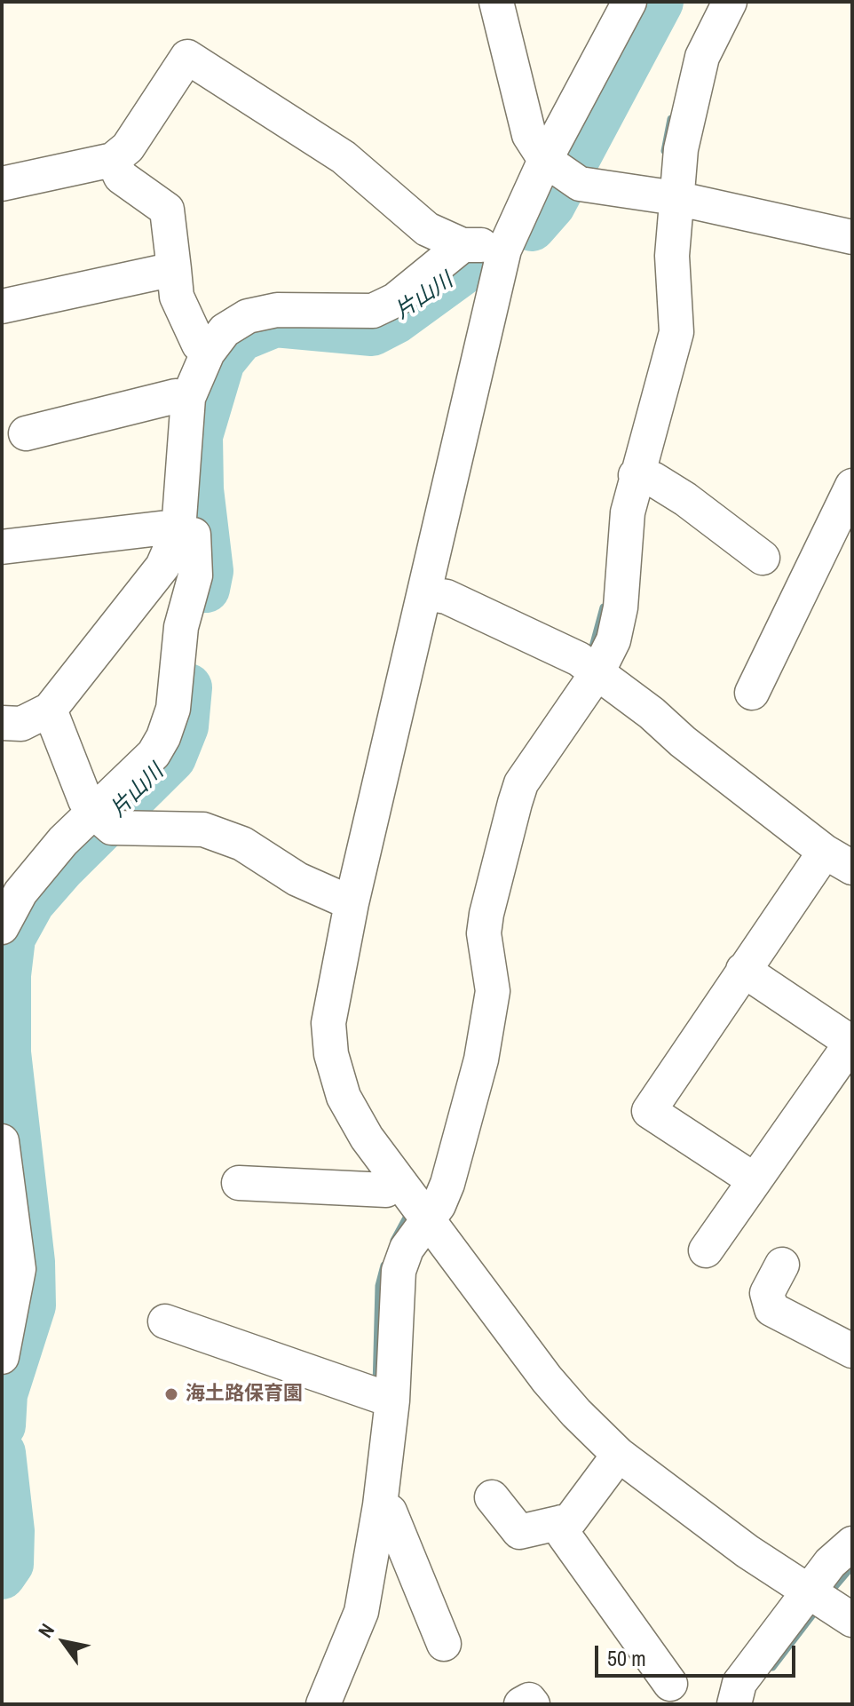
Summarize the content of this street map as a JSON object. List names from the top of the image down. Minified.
{"water":["片山川"],"places":["海土路保育園"],"scale_bar":"50 m","north":"top left"}
